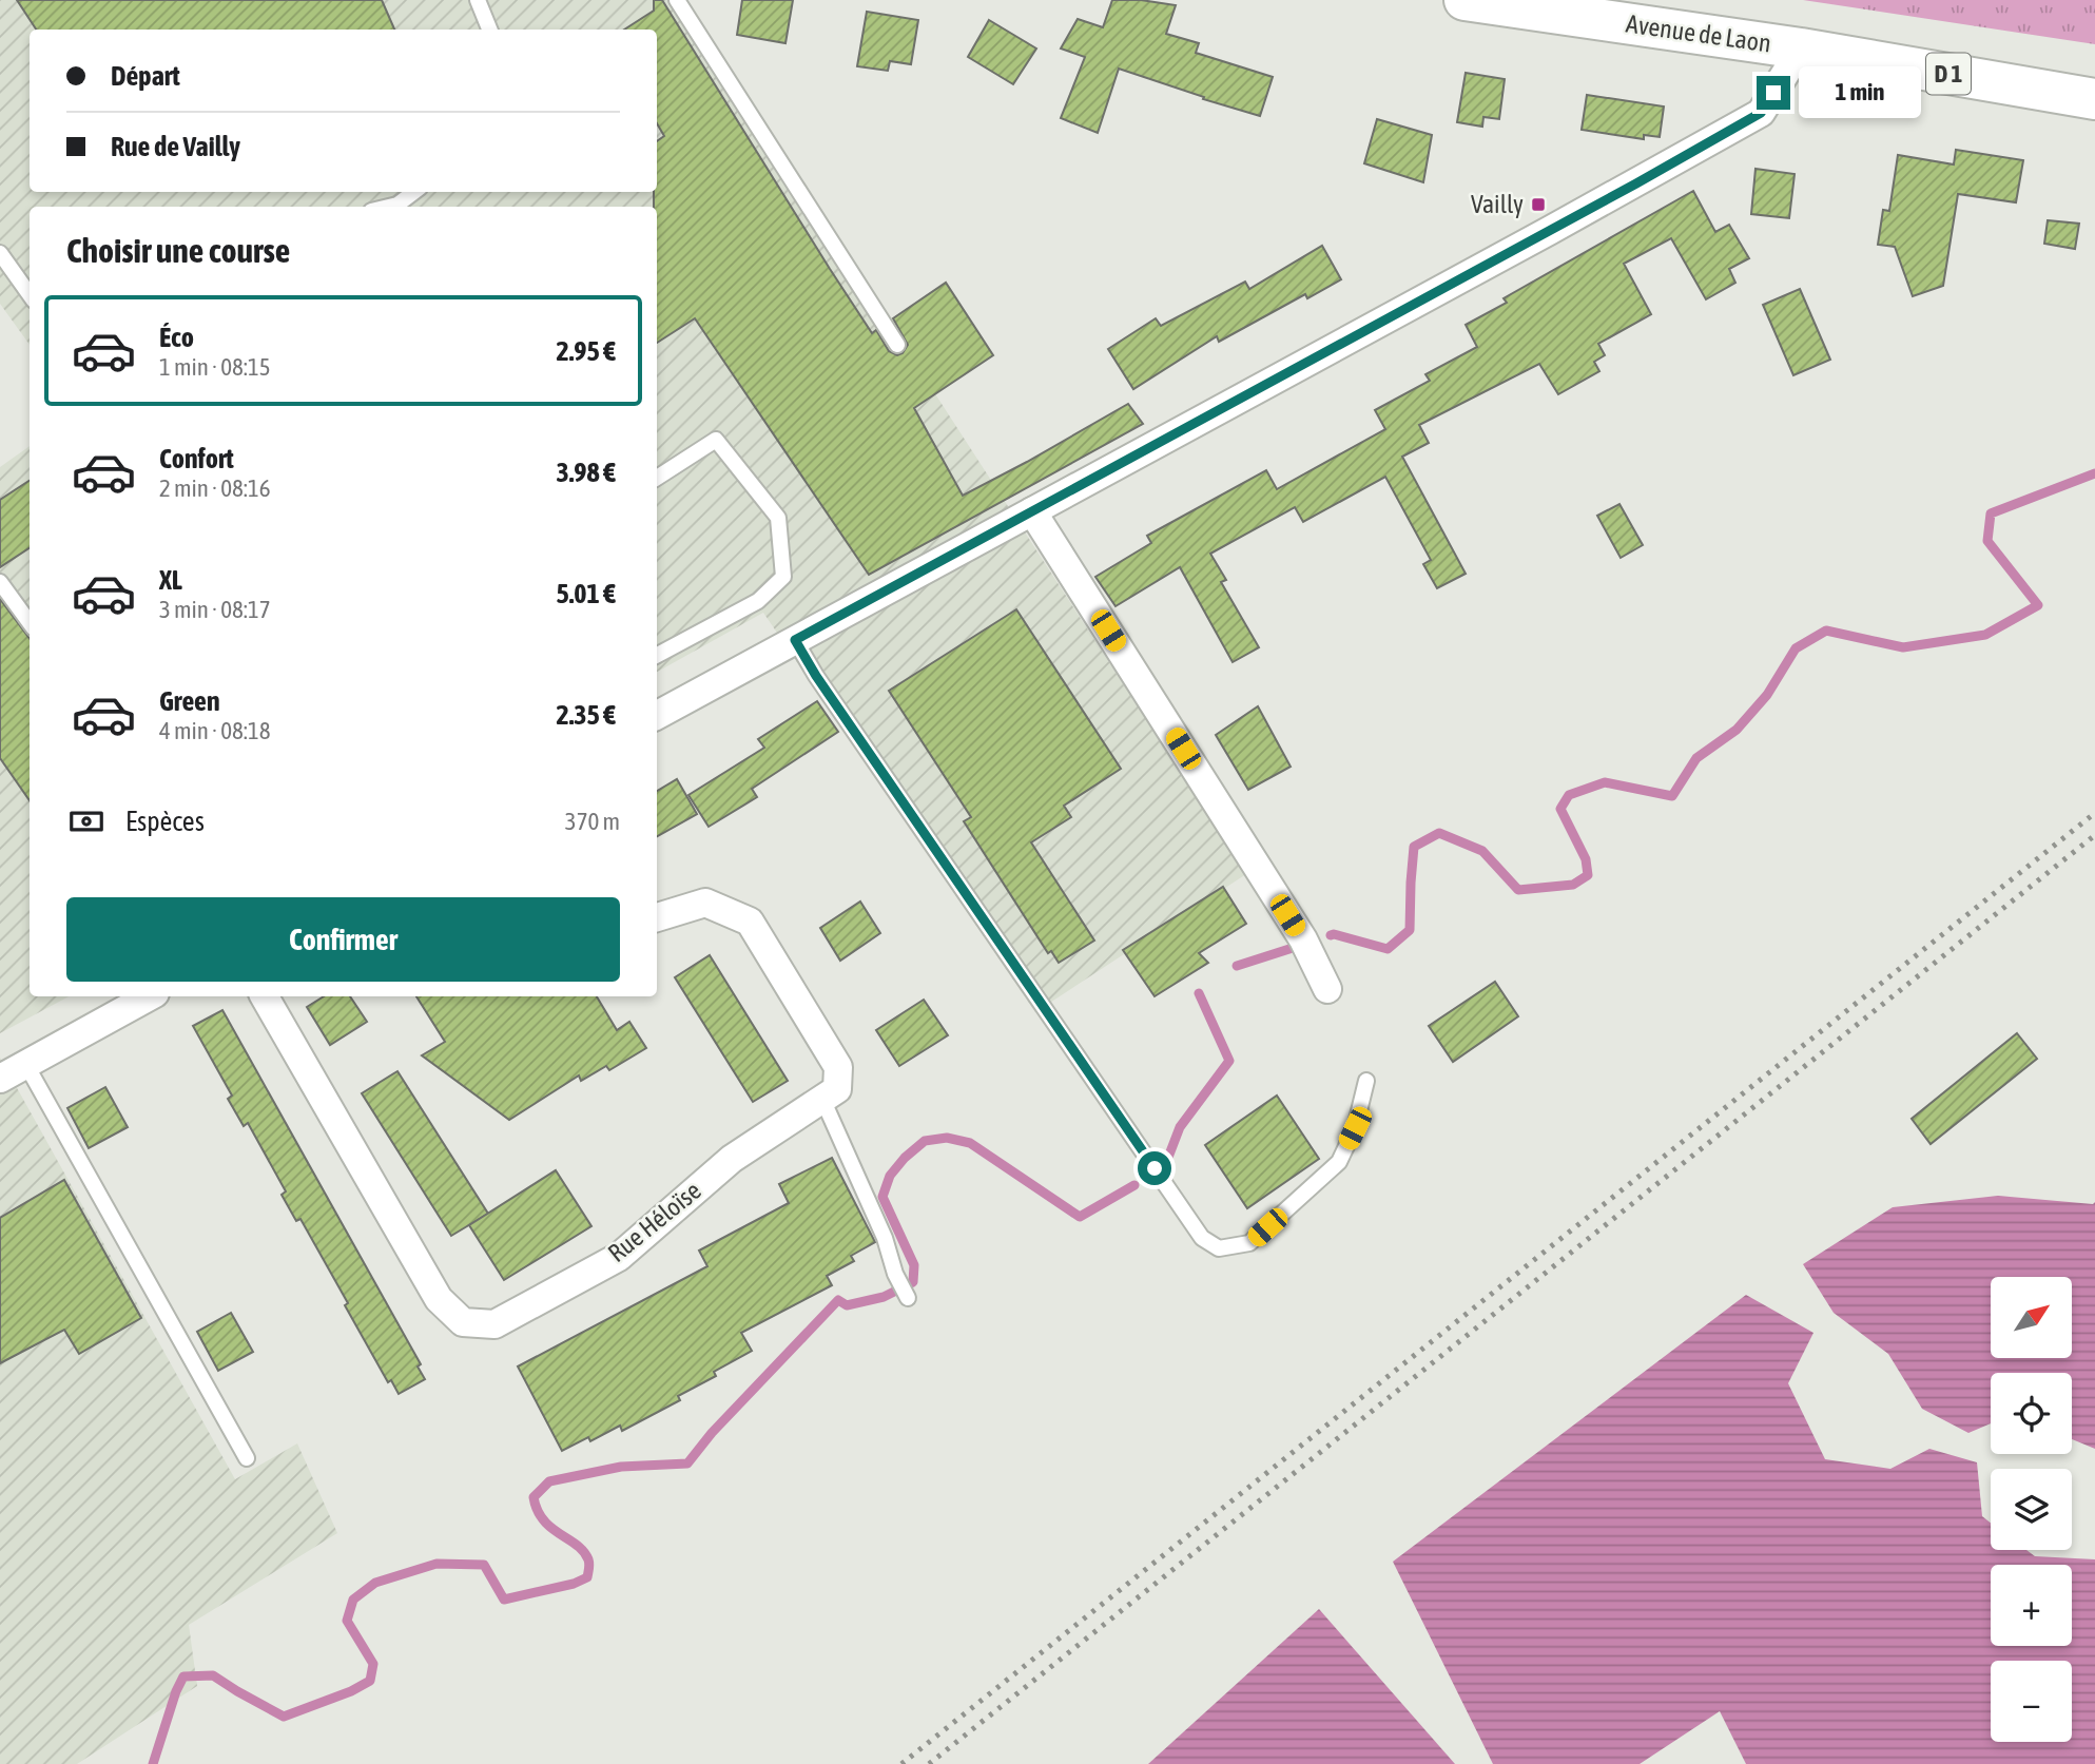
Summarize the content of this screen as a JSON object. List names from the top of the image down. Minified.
{"streets":{"main road":["Avenue de Laon","D 1"],"street":["Rue Héloïse"]},"crossings":[["Avenue de Laon","D 1"]],"places":{"transit":["Vailly"]},"north":"top right","page":{"banner":["Départ","Rue de Vailly"],"bubble":"1 min","heading":"Choisir une course","list":[{"name":"Éco","note":"1 min · 08:15","value":"2.95 €"},{"name":"Confort","note":"2 min · 08:16","value":"3.98 €"},{"name":"XL","note":"3 min · 08:17","value":"5.01 €"},{"name":"Green","note":"4 min · 08:18","value":"2.35 €"}],"pay":["Espèces","370 m"],"buttons":"Confirmer","map_buttons":["+","−"]}}
